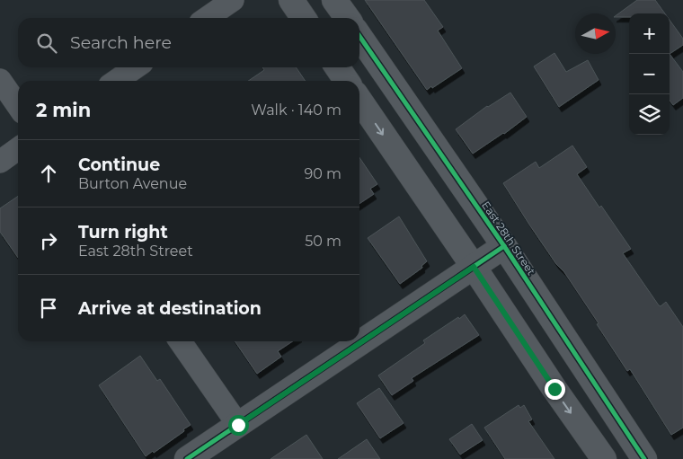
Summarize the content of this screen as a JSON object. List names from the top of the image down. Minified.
{"streets":{"street":["East 28th Street"]},"north":"right","page":{"map_buttons":["+","−"],"search":"Search here","heading":["2 min","Walk · 140 m"],"list":[["Continue","Burton Avenue","90 m"],["Turn right","East 28th Street","50 m"],"Arrive at destination"]}}
